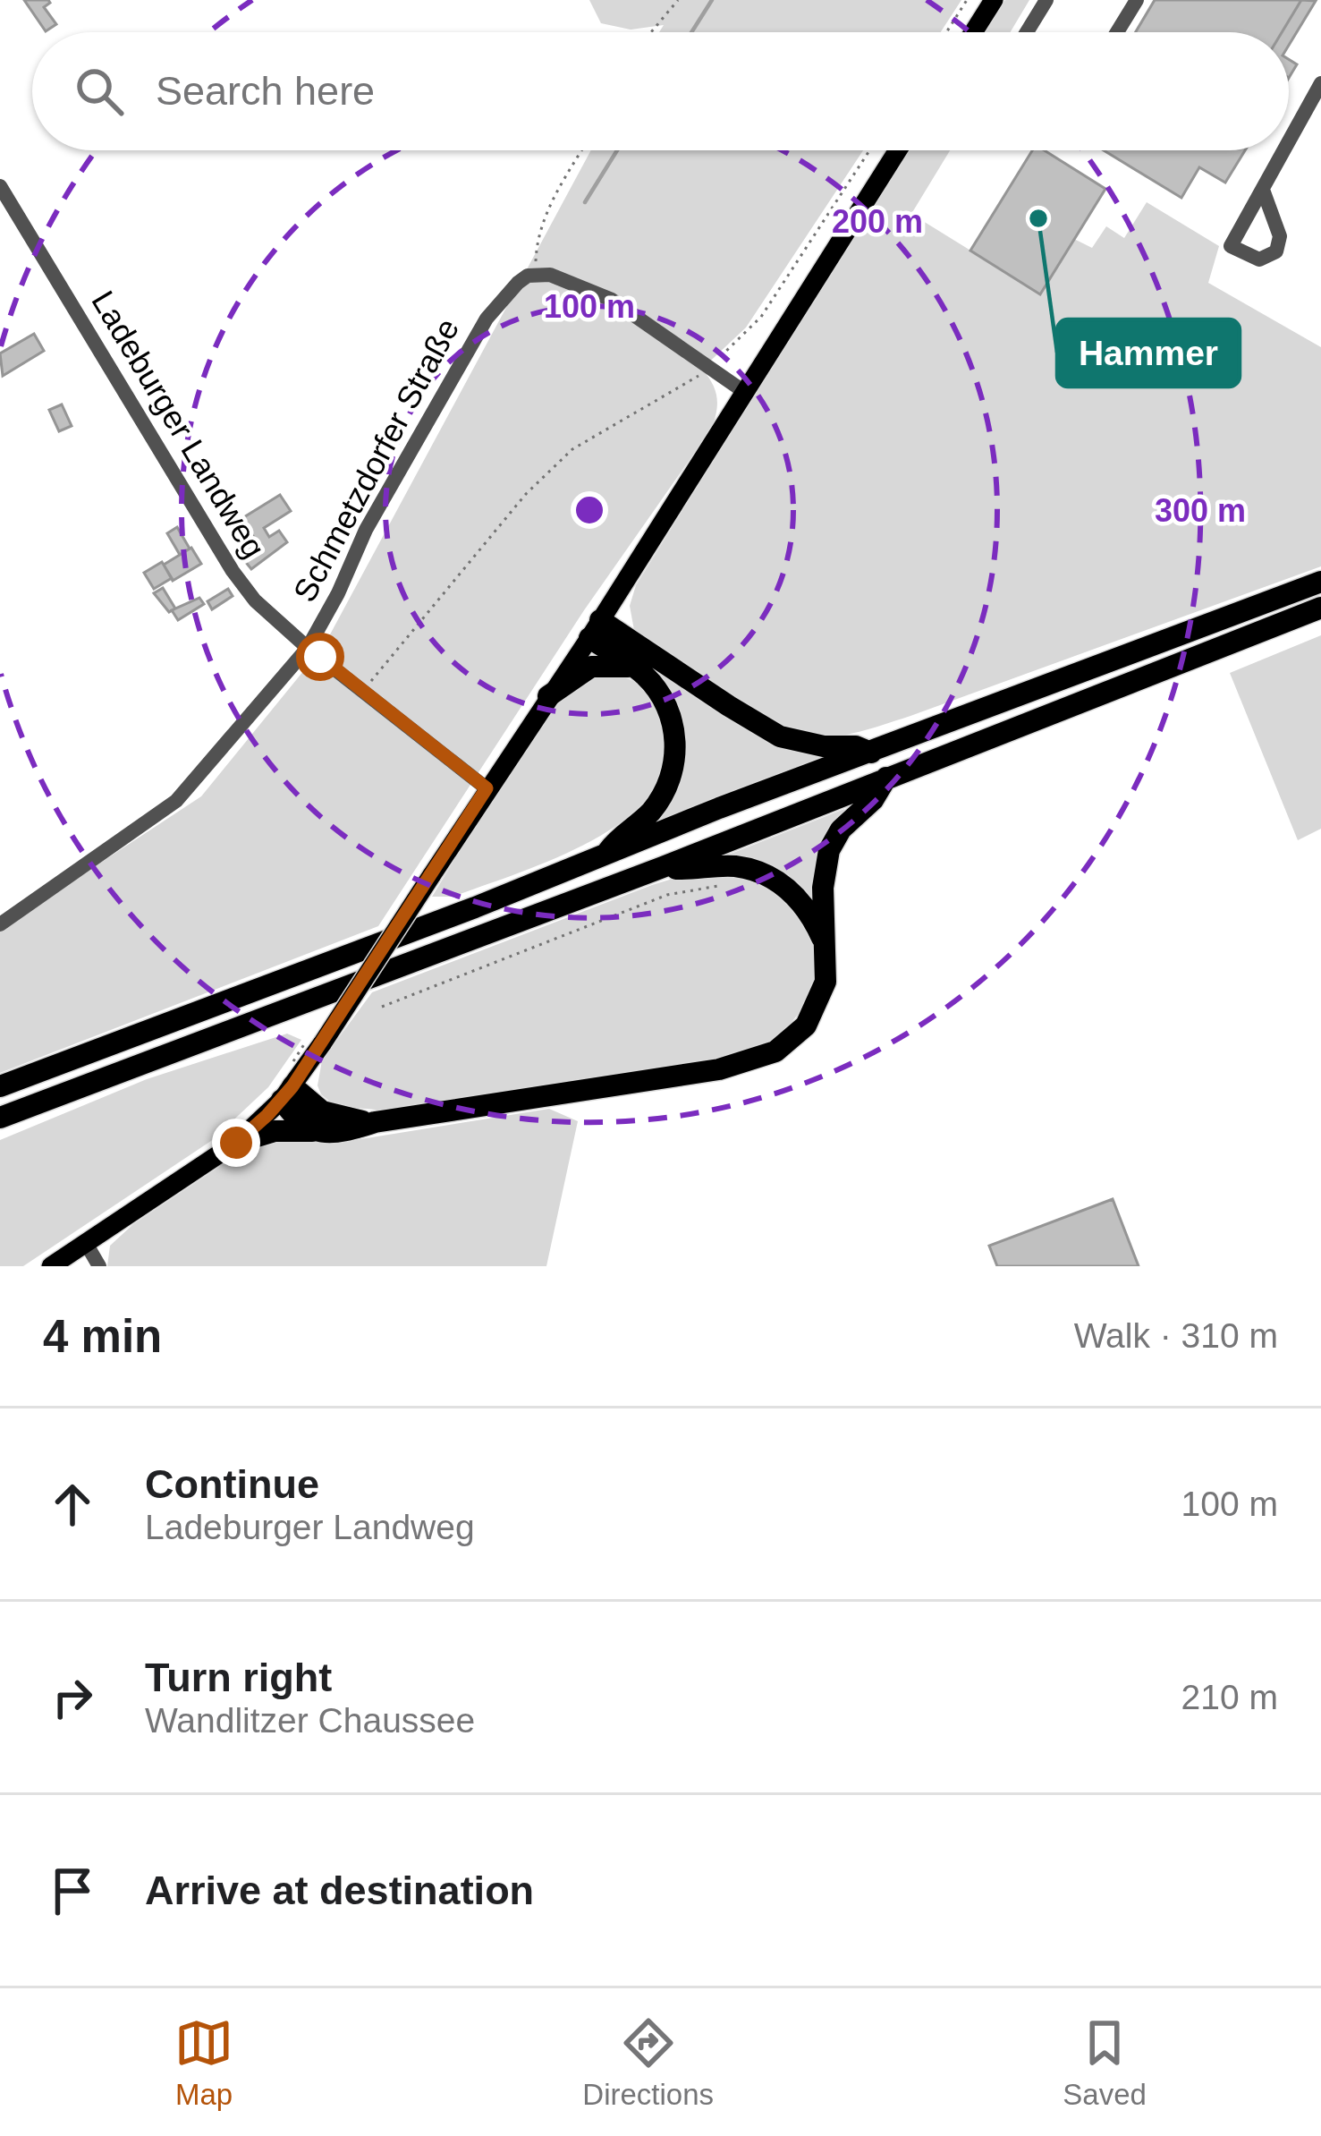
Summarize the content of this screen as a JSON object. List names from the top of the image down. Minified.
{"streets":{"street":["Ladeburger Landweg","Schmetzdorfer Straße"]},"crossings":[["Ladeburger Landweg","Schmetzdorfer Straße"]],"places":["Hammer"],"page":{"search":"Search here","heading":["4 min","Walk · 310 m"],"list":[["Continue","Ladeburger Landweg","100 m"],["Turn right","Wandlitzer Chaussee","210 m"],"Arrive at destination"],"nav":["Map","Directions","Saved"]},"rings":["200 m","100 m","300 m"]}
